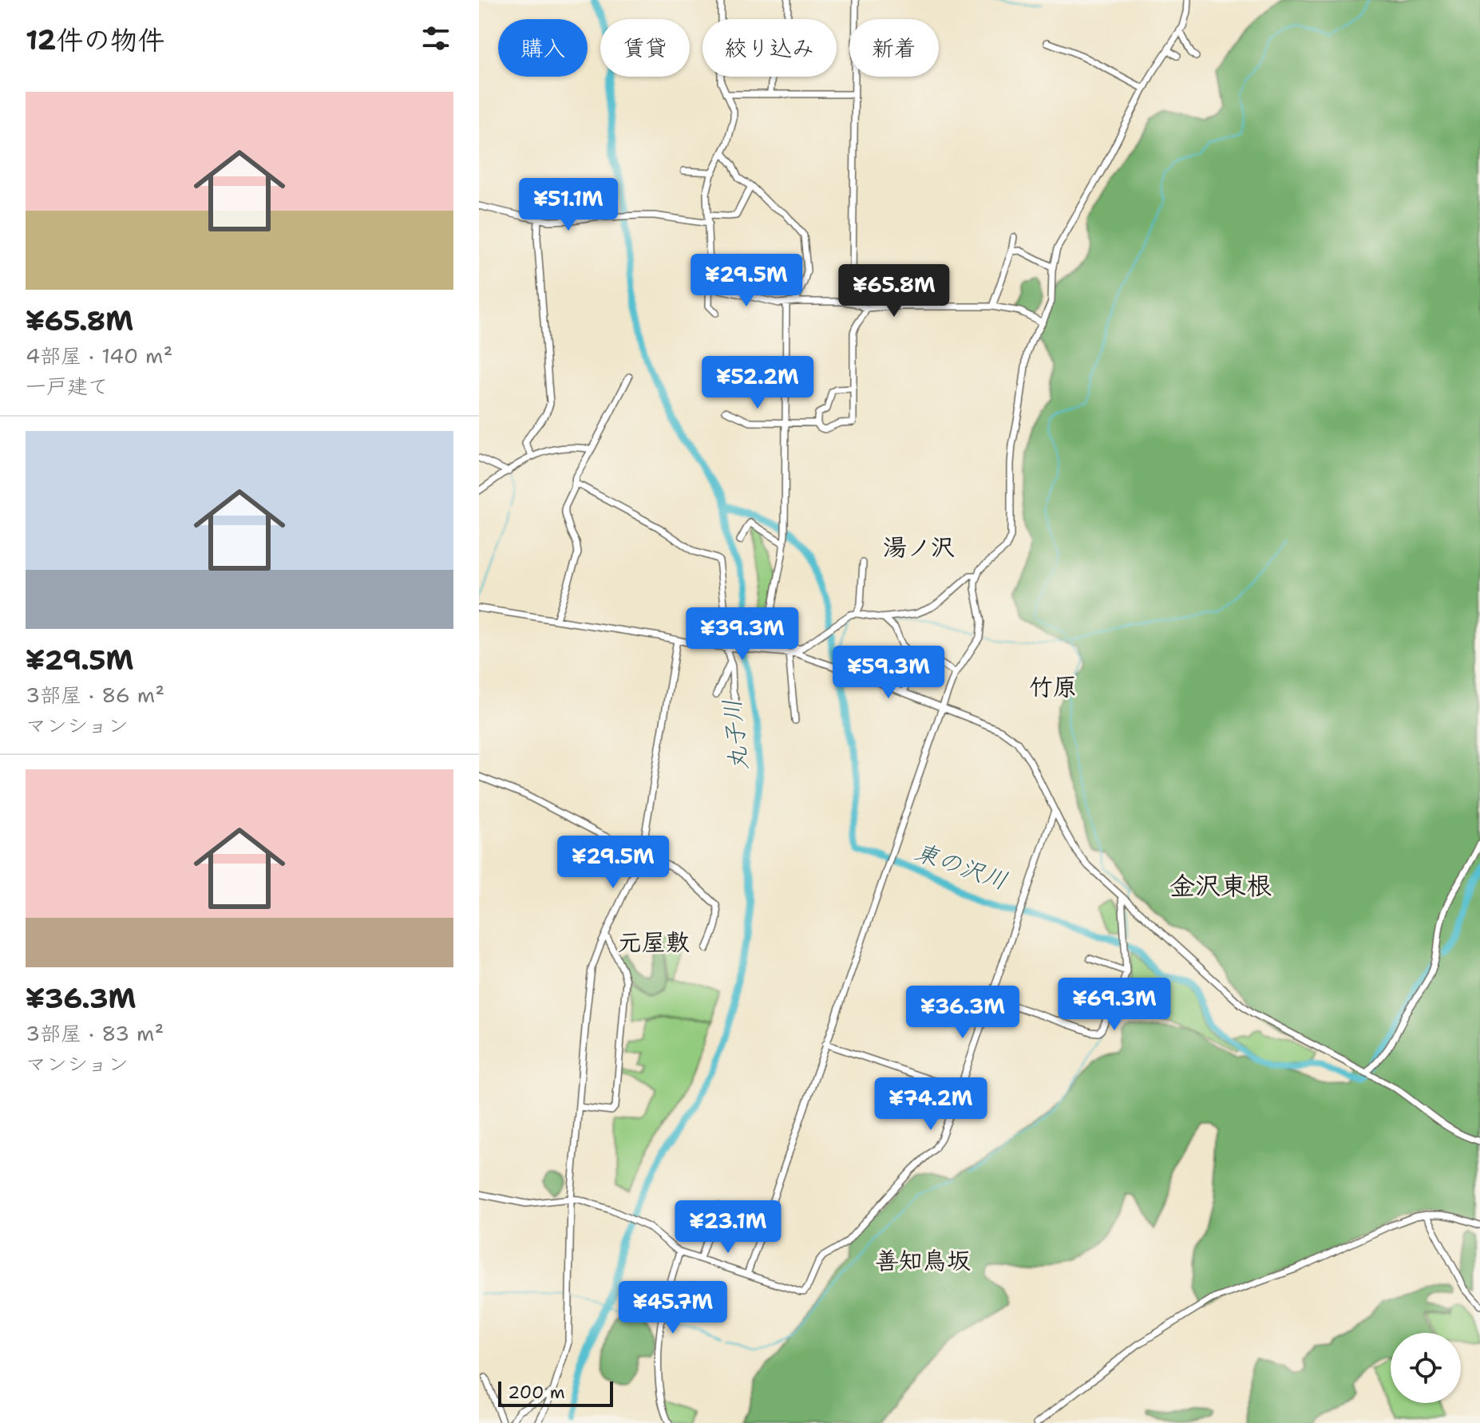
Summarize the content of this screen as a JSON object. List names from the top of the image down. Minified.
{"districts":["湯ノ沢","竹原","金沢東根","元屋敷","善知鳥坂"],"water":["丸子川","東の沢川"],"scale_bar":"200 m","page":{"heading":"12件の物件","chip":["購入","賃貸","絞り込み","新着"],"list":[{"name":"¥65.8M","note":"4部屋 · 140 m² · 一戸建て"},{"name":"¥29.5M","note":"3部屋 · 86 m² · マンション"},{"name":"¥36.3M","note":"3部屋 · 83 m² · マンション"}],"price":["¥51.1M","¥29.5M","¥65.8M","¥52.2M","¥39.3M","¥59.3M","¥29.5M","¥69.3M","¥36.3M","¥74.2M","¥23.1M","¥45.7M"],"scale":"200 m"}}
